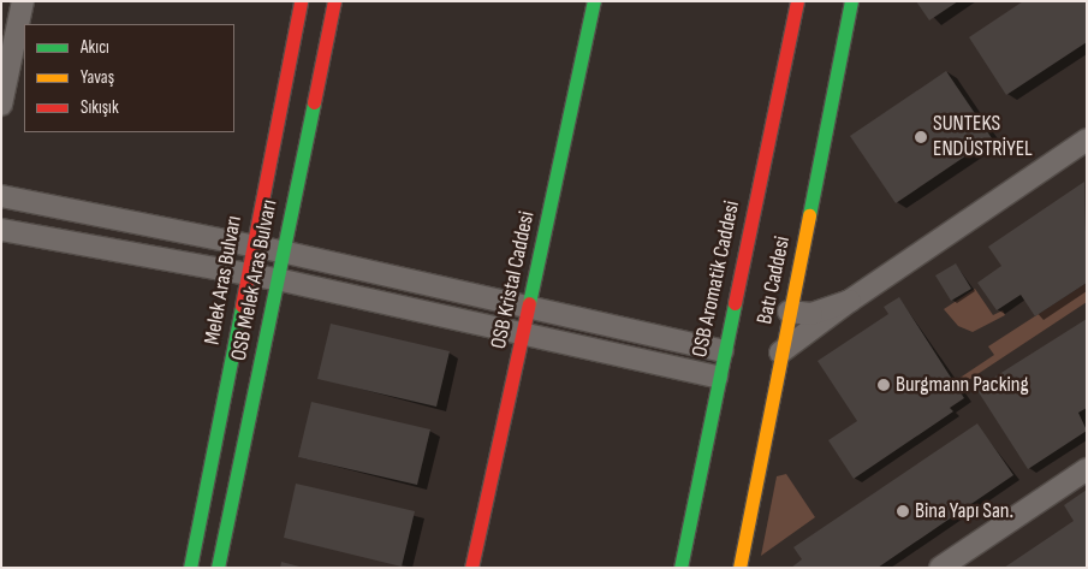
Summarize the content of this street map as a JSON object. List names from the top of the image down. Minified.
{"streets":{"street":["OSB Aromatik Caddesi","Melek Aras Bulvarı","OSB Melek Aras Bulvarı","OSB Kristal Caddesi","Batı Caddesi"]},"places":["SUNTEKS ENDÜSTRİYEL","Burgmann Packing","Bina Yapı San."],"legend":["Akıcı","Yavaş","Sıkışık"]}
